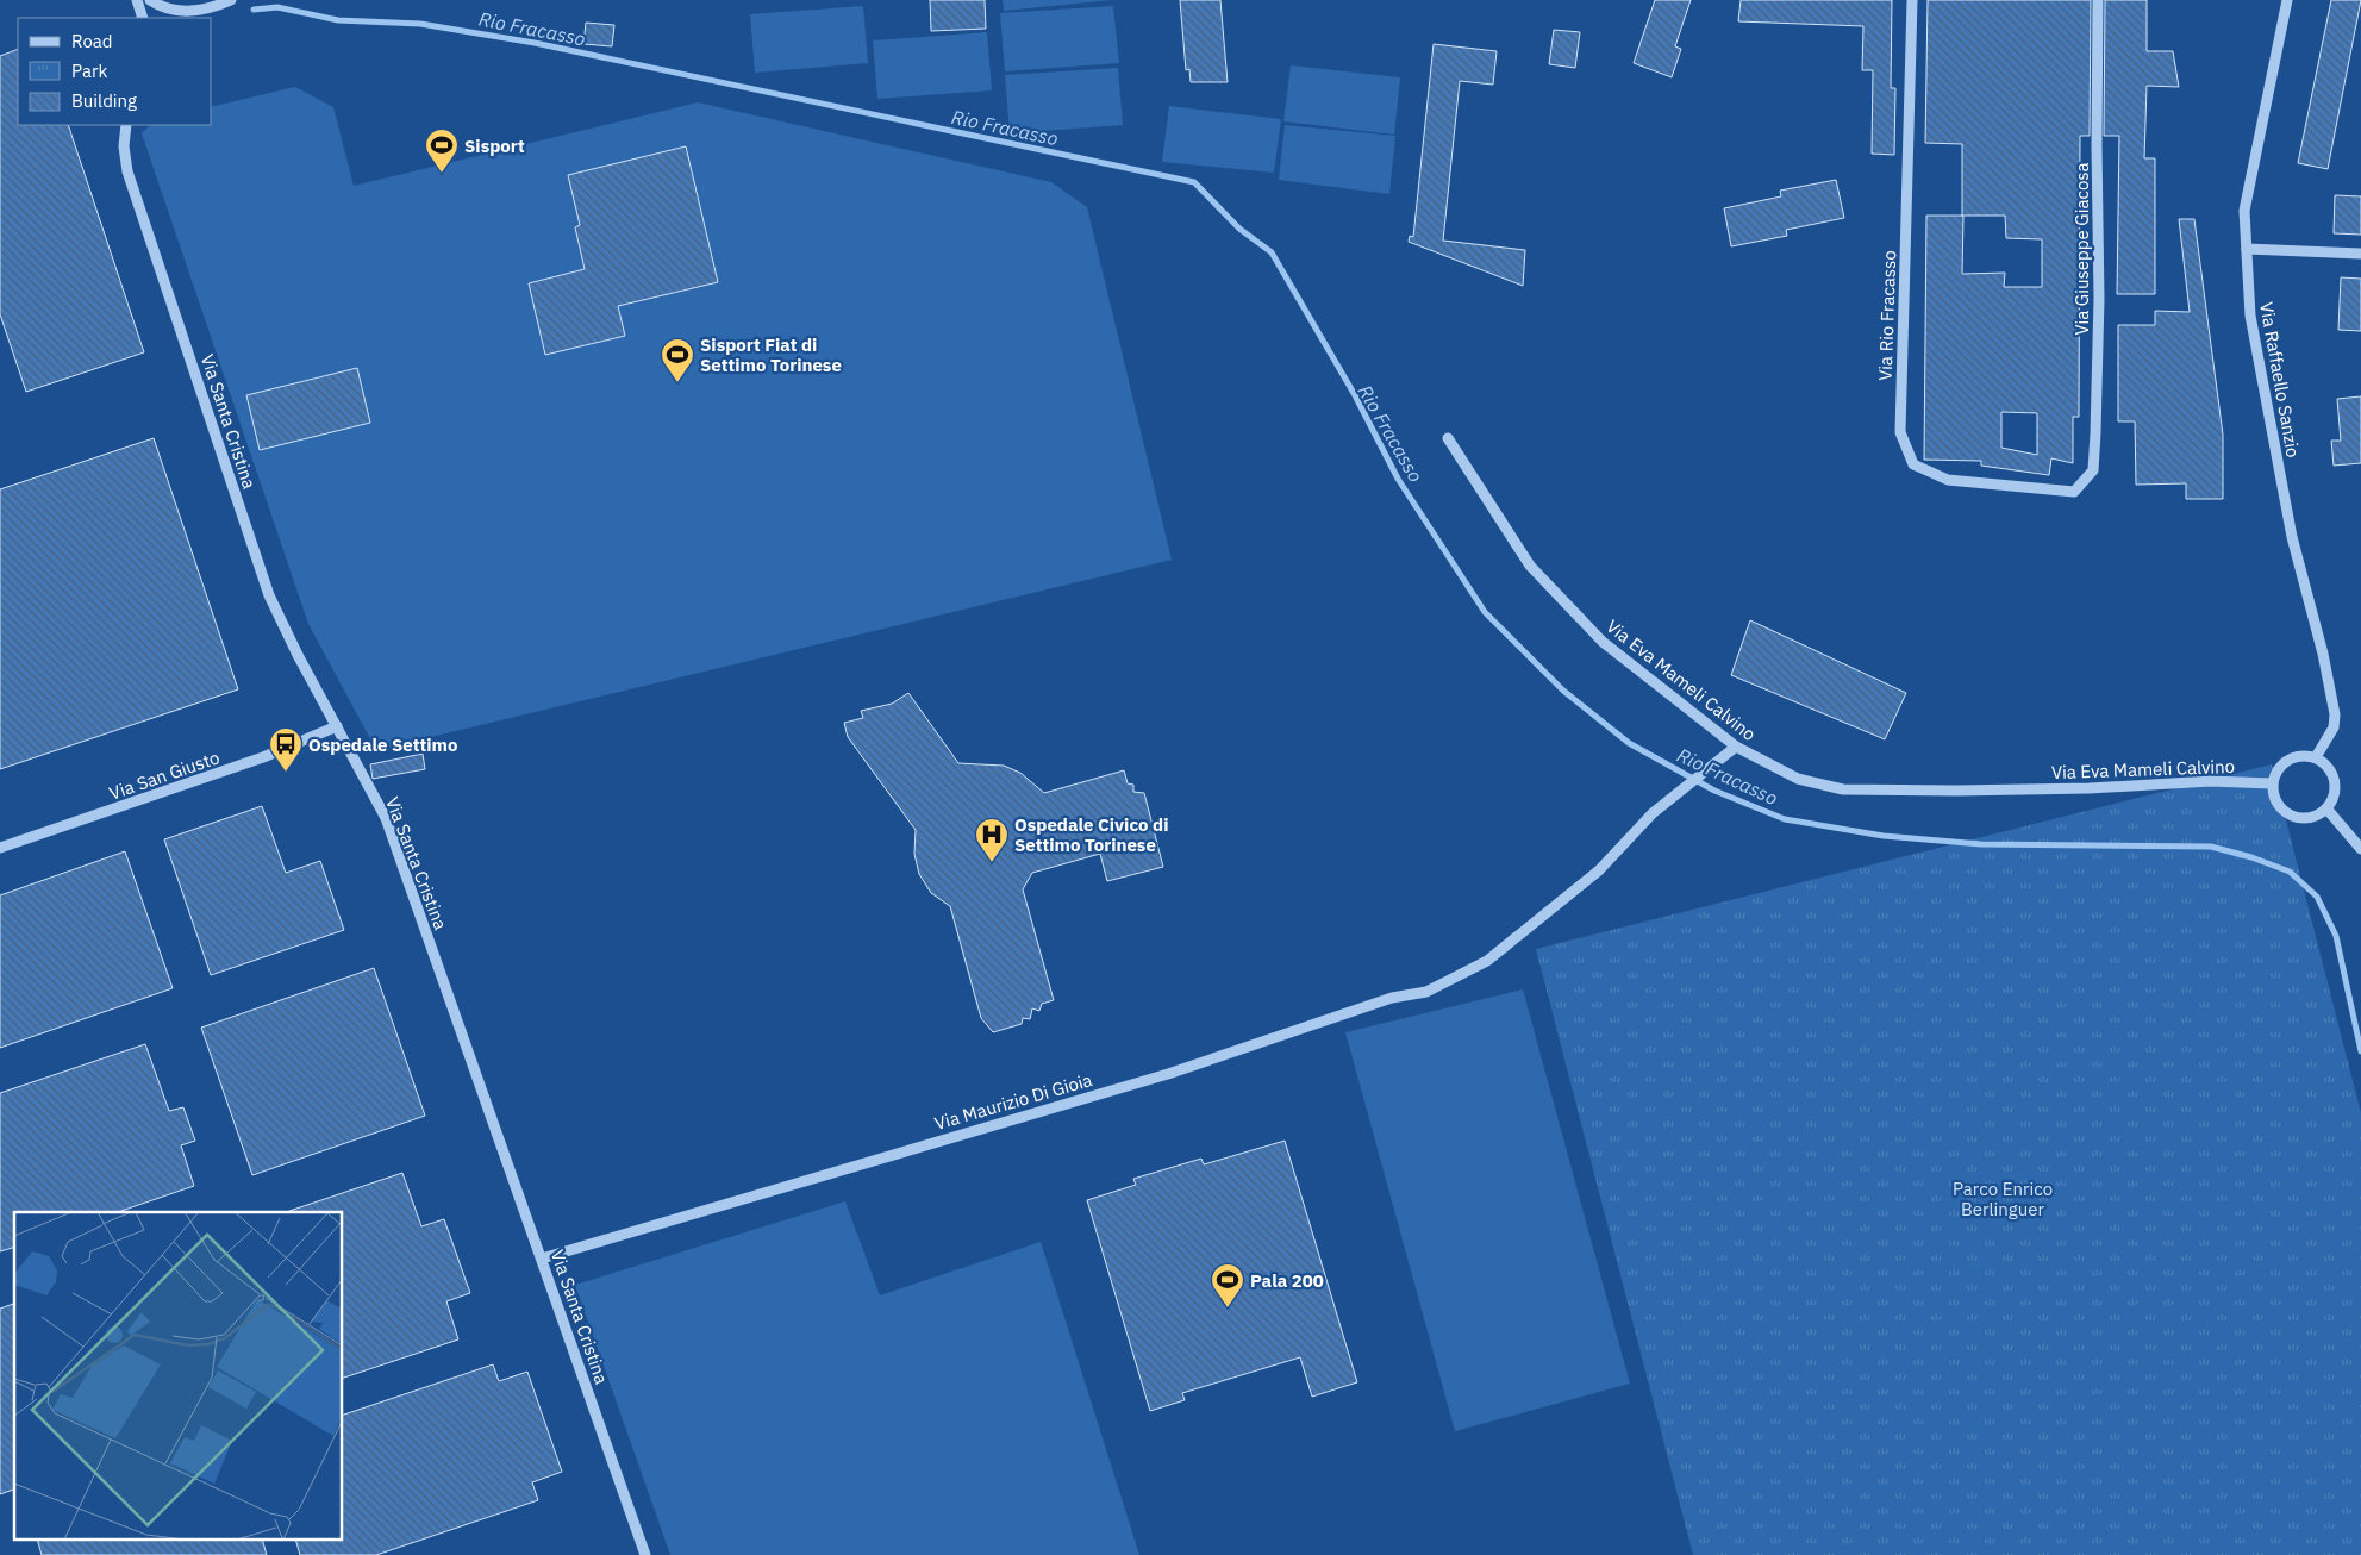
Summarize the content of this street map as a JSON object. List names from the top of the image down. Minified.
{"streets":{"street":["Via Giuseppe Giacosa","Via Rio Fracasso","Via Raffaello Sanzio","Via Santa Cristina","Via Eva Mameli Calvino","Via San Giusto","Via Maurizio Di Gioia"]},"crossings":[["Via Giuseppe Giacosa","Via Rio Fracasso"],["Via Raffaello Sanzio","Via Eva Mameli Calvino"],["Via Santa Cristina","Via San Giusto"],["Via Santa Cristina","Via Maurizio Di Gioia"],["Via Eva Mameli Calvino","Via Maurizio Di Gioia"]],"water":["Rio Fracasso"],"parks":["Parco Enrico Berlinguer"],"places":{"sports":["Sisport","Sisport Fiat di Settimo Torinese","Pala 200"],"bus stop":["Ospedale Settimo"],"hospital":["Ospedale Civico di Settimo Torinese"]},"legend":["Road","Park","Building"]}
